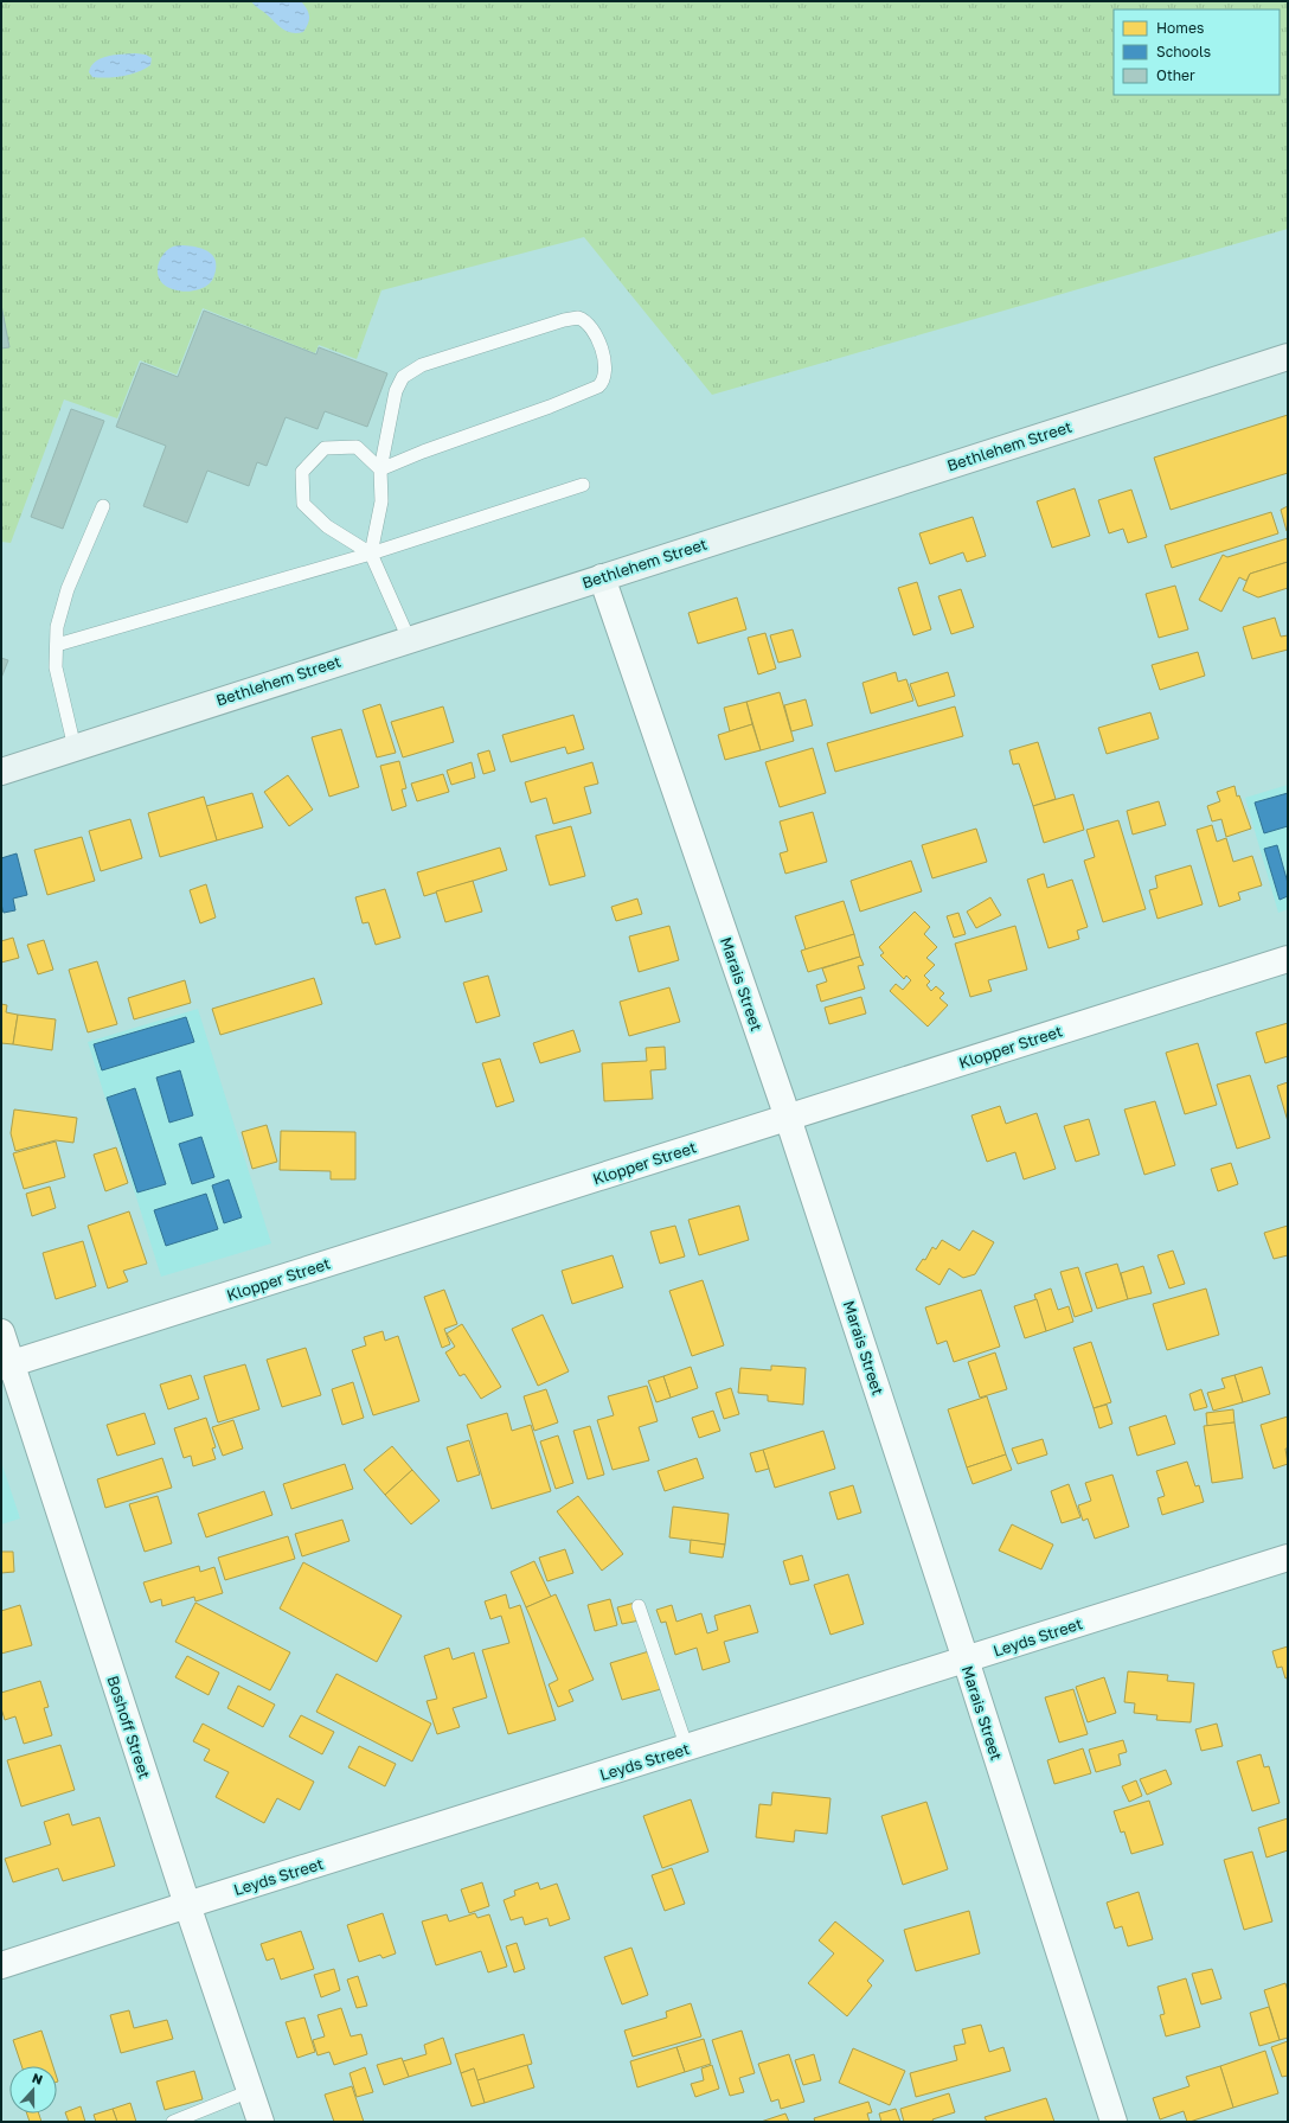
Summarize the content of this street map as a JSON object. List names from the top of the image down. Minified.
{"streets":{"main road":["Bethlehem Street"],"street":["Marais Street","Klopper Street","Leyds Street","Boshoff Street"]},"crossings":[["Bethlehem Street","Marais Street"],["Marais Street","Klopper Street"],["Marais Street","Leyds Street"],["Klopper Street","Boshoff Street"],["Leyds Street","Boshoff Street"]],"legend":["Homes","Schools","Other"],"north":"top"}
